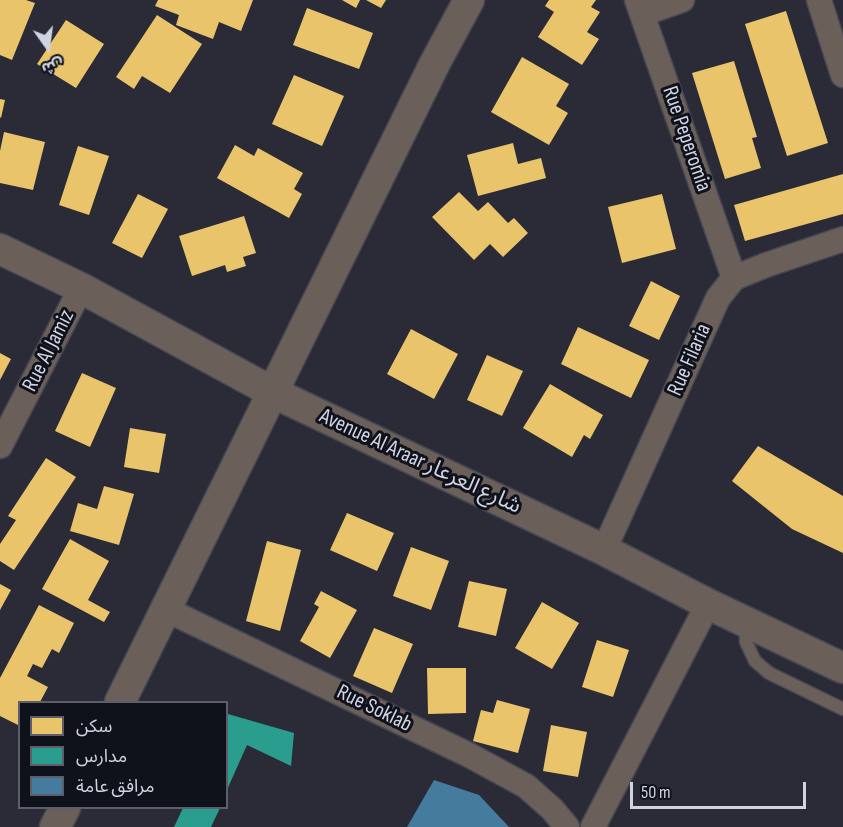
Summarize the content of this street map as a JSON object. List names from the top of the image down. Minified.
{"streets":{"street":["Rue Peperomia","Rue Al Jamiz","Rue Filaria","Avenue Al Araar شارع العرعار","Rue Soklab"]},"crossings":[["Rue Peperomia","Rue Filaria"],["Rue Al Jamiz","Avenue Al Araar شارع العرعار"],["Rue Filaria","Avenue Al Araar شارع العرعار"]],"legend":["سكن","مدارس","مرافق عامة"],"scale_bar":"50 m","north":"bottom"}
